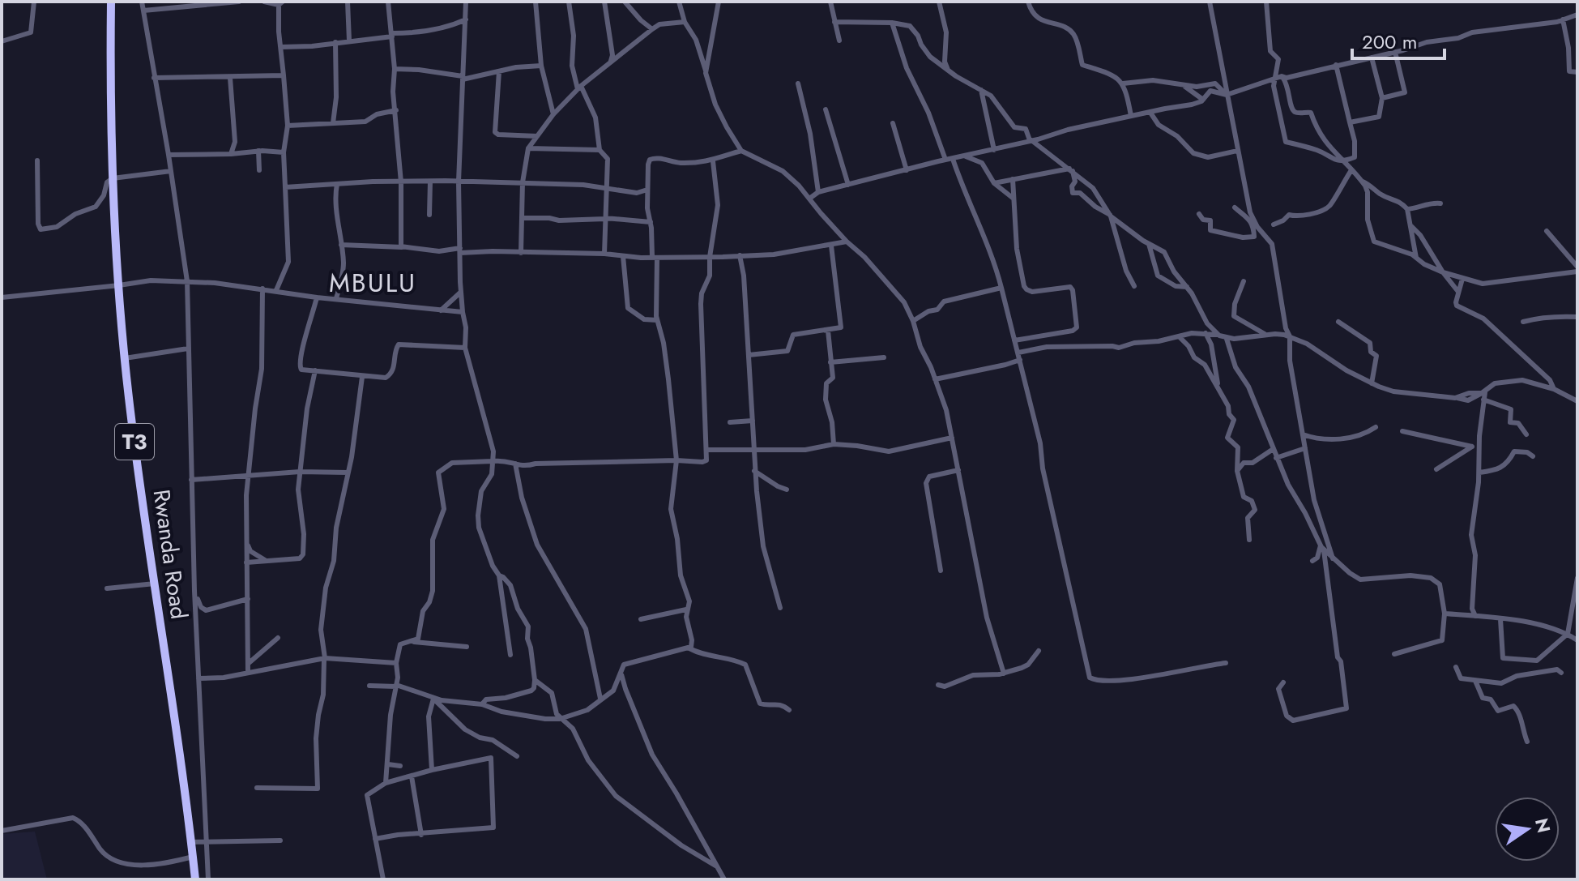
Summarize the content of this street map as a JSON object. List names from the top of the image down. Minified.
{"streets":{"highway":["T3","Rwanda Road"]},"districts":["MBULU"],"scale_bar":"200 m","north":"right"}
